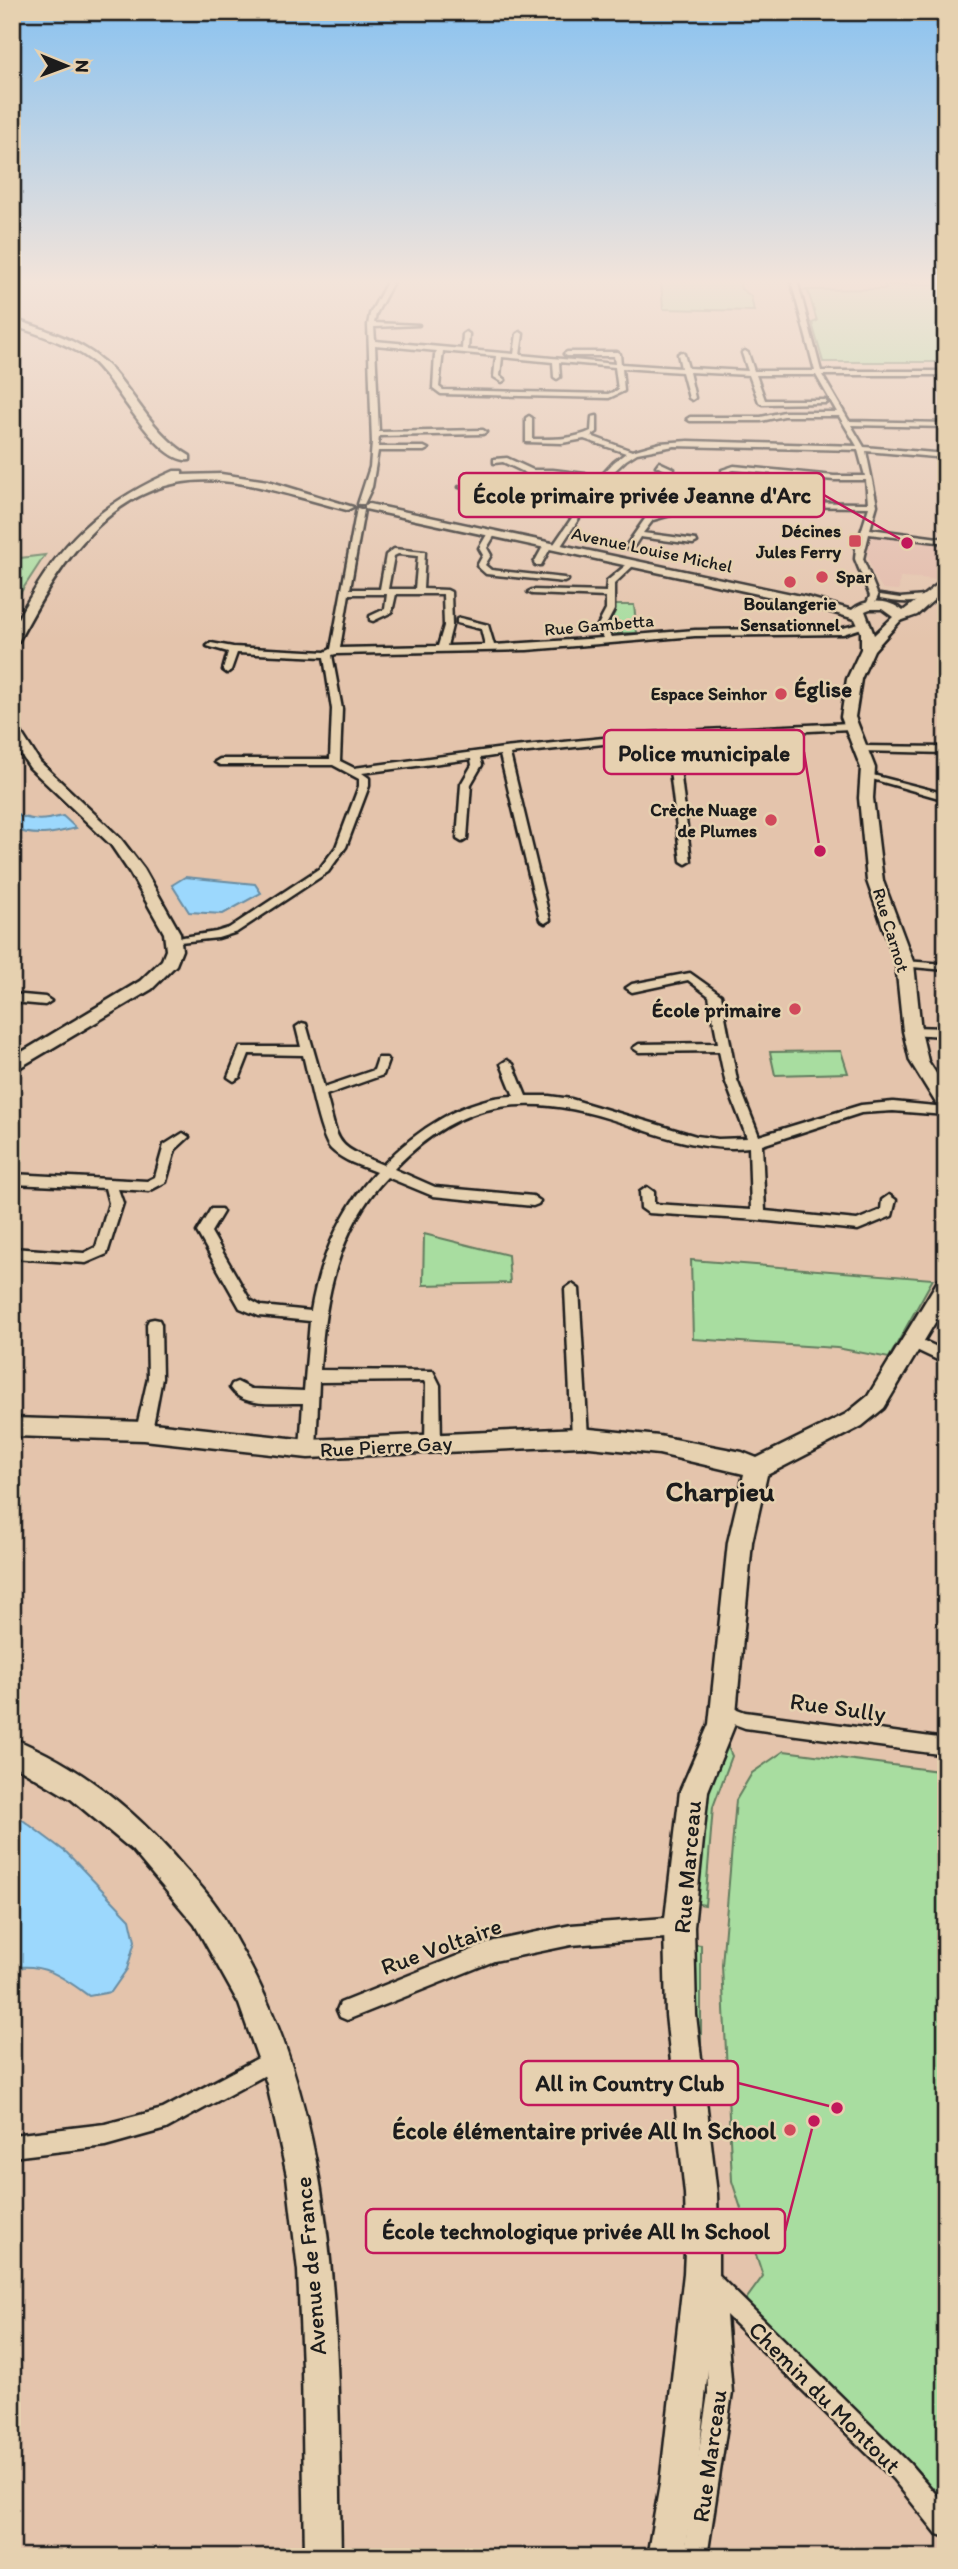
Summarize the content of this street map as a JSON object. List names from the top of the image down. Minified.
{"streets":{"street":["Avenue Louise Michel","Rue Gambetta","Rue Carnot","Rue Pierre Gay","Rue Sully","Rue Marceau","Rue Voltaire","Avenue de France","Chemin du Montout"]},"crossings":[["Avenue Louise Michel","Rue Gambetta"],["Rue Pierre Gay","Rue Marceau"],["Rue Sully","Rue Marceau"],["Rue Marceau","Rue Voltaire"],["Rue Marceau","Chemin du Montout"]],"districts":["Église","Charpieu"],"places":{"transit":["Décines Jules Ferry"],"other":["École primaire privée Jeanne d'Arc","Spar","Boulangerie Sensationnel","Espace Seinhor","Crèche Nuage de Plumes","Police municipale","École primaire","All in Country Club","École technologique privée All In School","École élémentaire privée All In School"]},"north":"right"}
